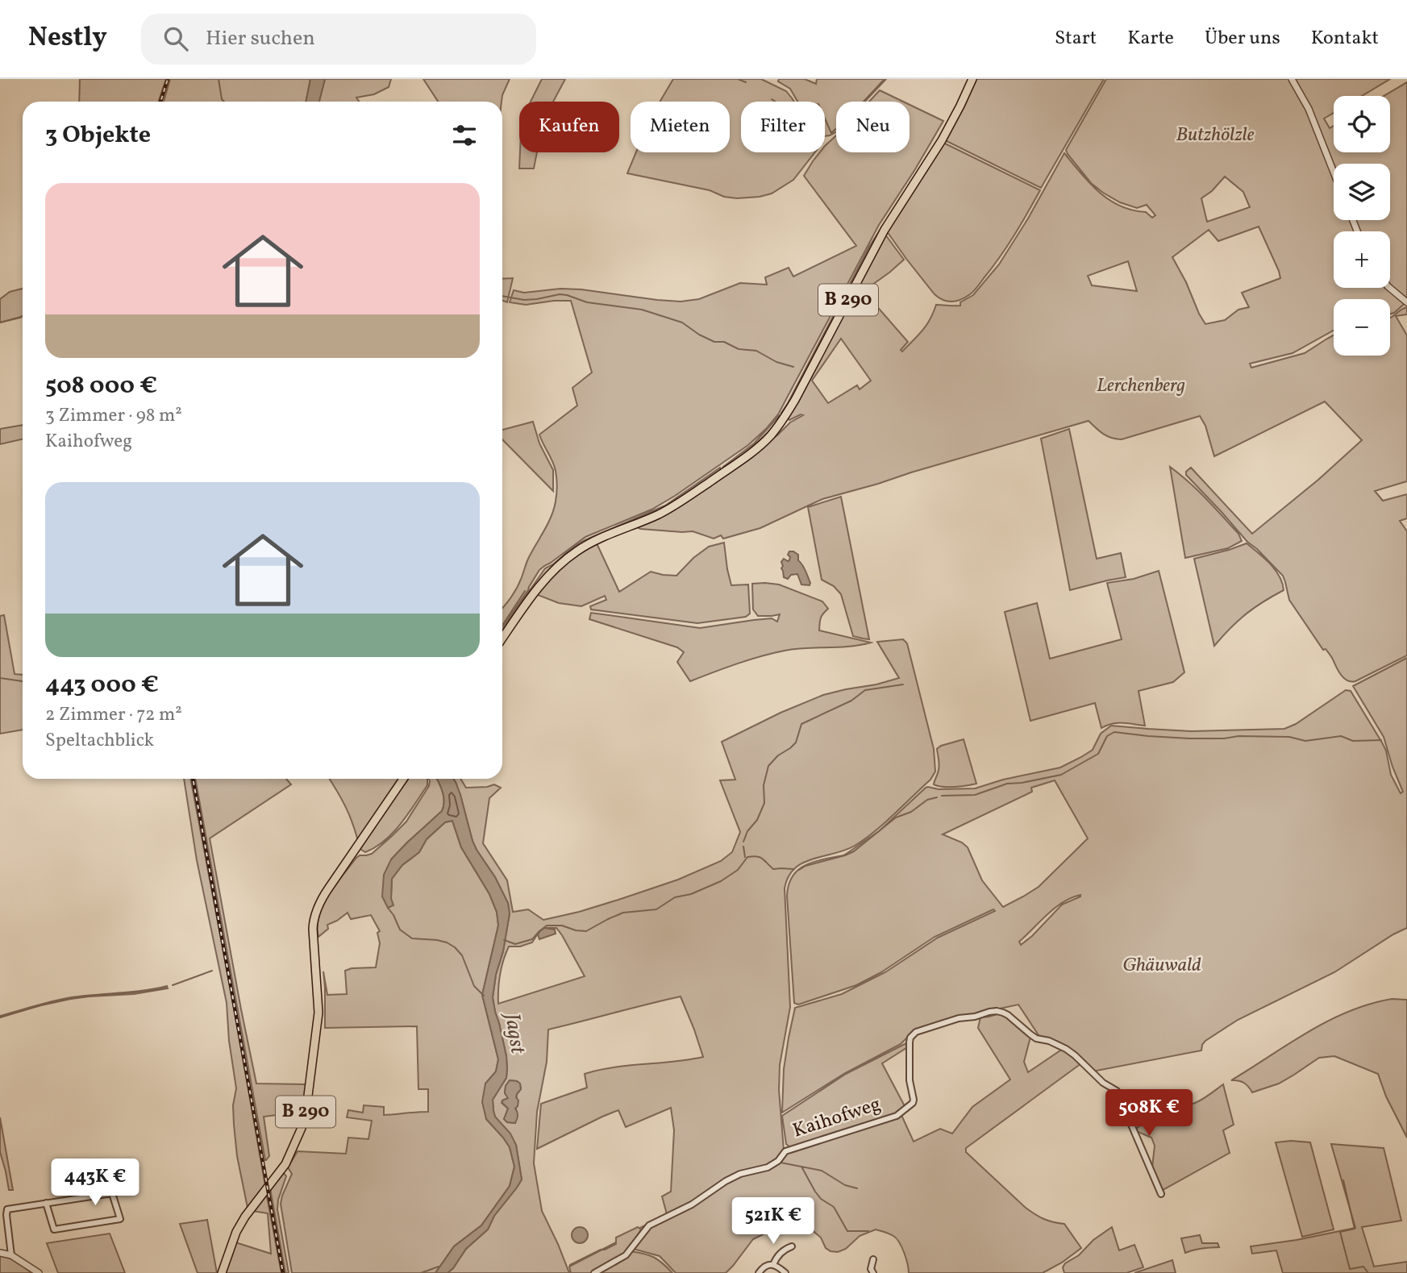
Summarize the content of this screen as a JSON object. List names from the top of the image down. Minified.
{"streets":{"main road":["B 290"],"street":["Kaihofweg"]},"water":["Jagst"],"parks":["Butzhölzle","Lerchenberg","Ghäuwald"],"page":{"header":"Nestly","search":"Hier suchen","nav":["Start","Karte","Über uns","Kontakt"],"map_buttons":["+","−"],"chip":["Kaufen","Mieten","Filter","Neu"],"heading":"3 Objekte","list":[{"name":"508 000 €","note":"3 Zimmer · 98 m² · Kaihofweg"},{"name":"443 000 €","note":"2 Zimmer · 72 m² · Speltachblick"}],"price":["508K €","443K €","521K €"]}}
